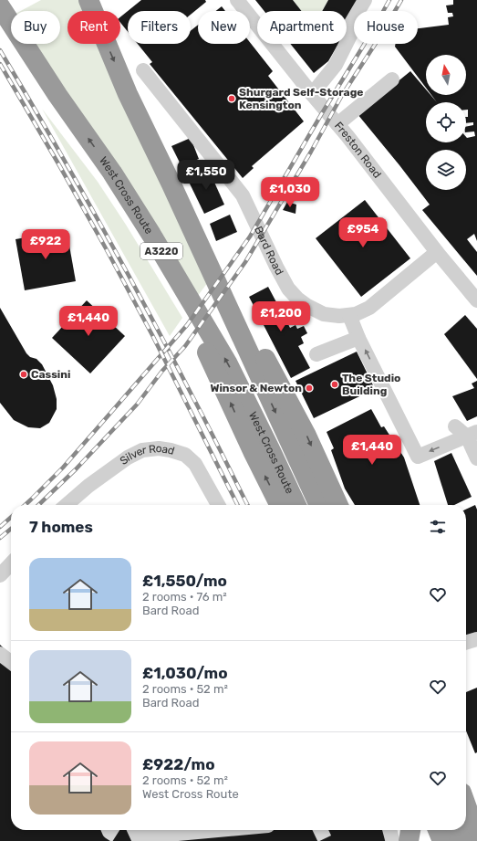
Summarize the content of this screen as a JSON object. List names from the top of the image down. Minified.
{"streets":{"highway":["West Cross Route","A3220"],"street":["Freston Road","Bard Road","Silver Road"]},"crossings":[["Freston Road","Bard Road"],["West Cross Route","A3220"]],"places":["Shurgard Self-Storage Kensington","Cassini","The Studio Building","Winsor & Newton"],"north":"top","page":{"chip":["Buy","Rent","Filters","New","Apartment","House"],"price":["£1,550","£1,030","£954","£922","£1,200","£1,440","£1,440"],"heading":"7 homes","list":[{"name":"£1,550/mo","note":"2 rooms · 76 m² · Bard Road"},{"name":"£1,030/mo","note":"2 rooms · 52 m² · Bard Road"},{"name":"£922/mo","note":"2 rooms · 52 m² · West Cross Route"}]}}
